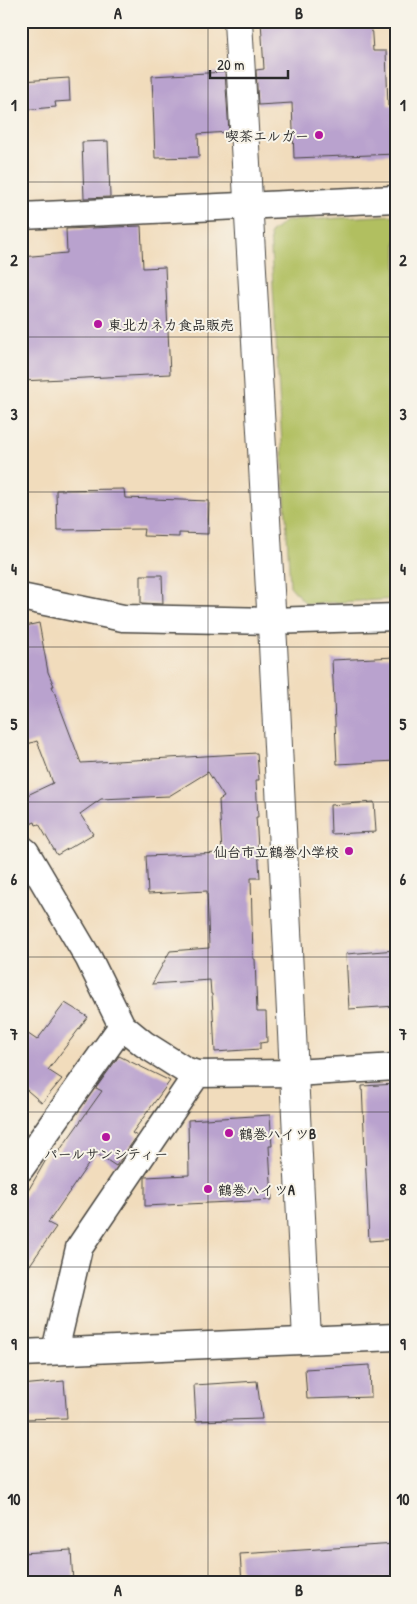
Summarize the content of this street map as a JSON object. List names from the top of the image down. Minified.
{"places":["喫茶エルガー","東北カネカ食品販売","仙台市立鶴巻小学校","鶴巻ハイツB","パールサンシティー","鶴巻ハイツA"],"scale_bar":"20 m","grid":{"columns":["A","B"],"rows":["1","2","3","4","5","6","7","8","9","10"]}}
